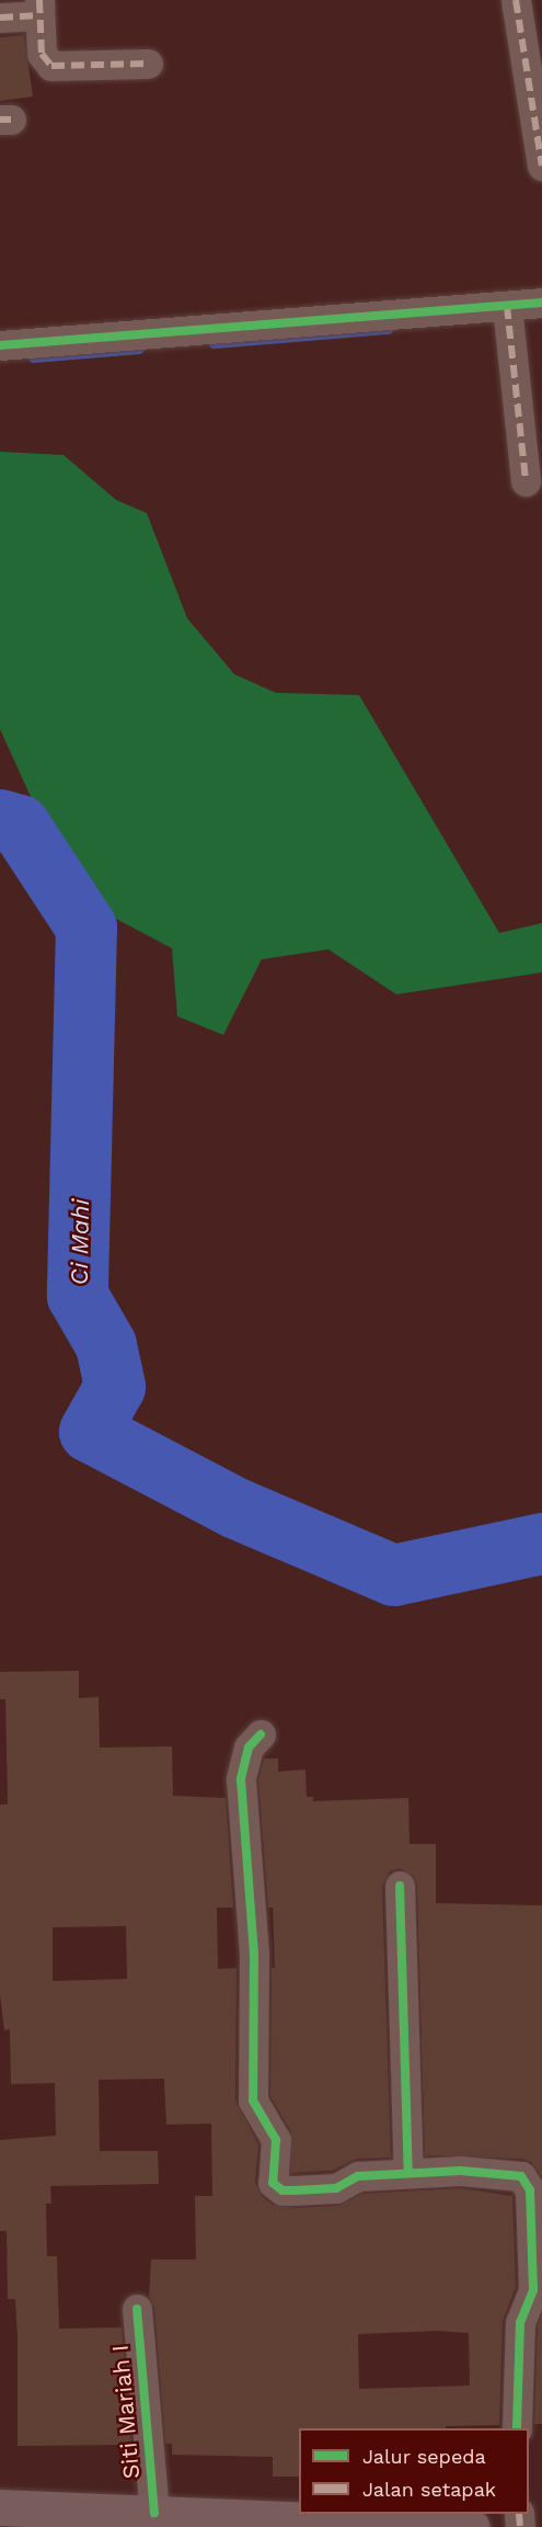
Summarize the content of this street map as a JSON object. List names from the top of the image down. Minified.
{"streets":{"street":["Siti Mariah I"]},"water":["Ci Mahi"],"legend":["Jalur sepeda","Jalan setapak"]}
